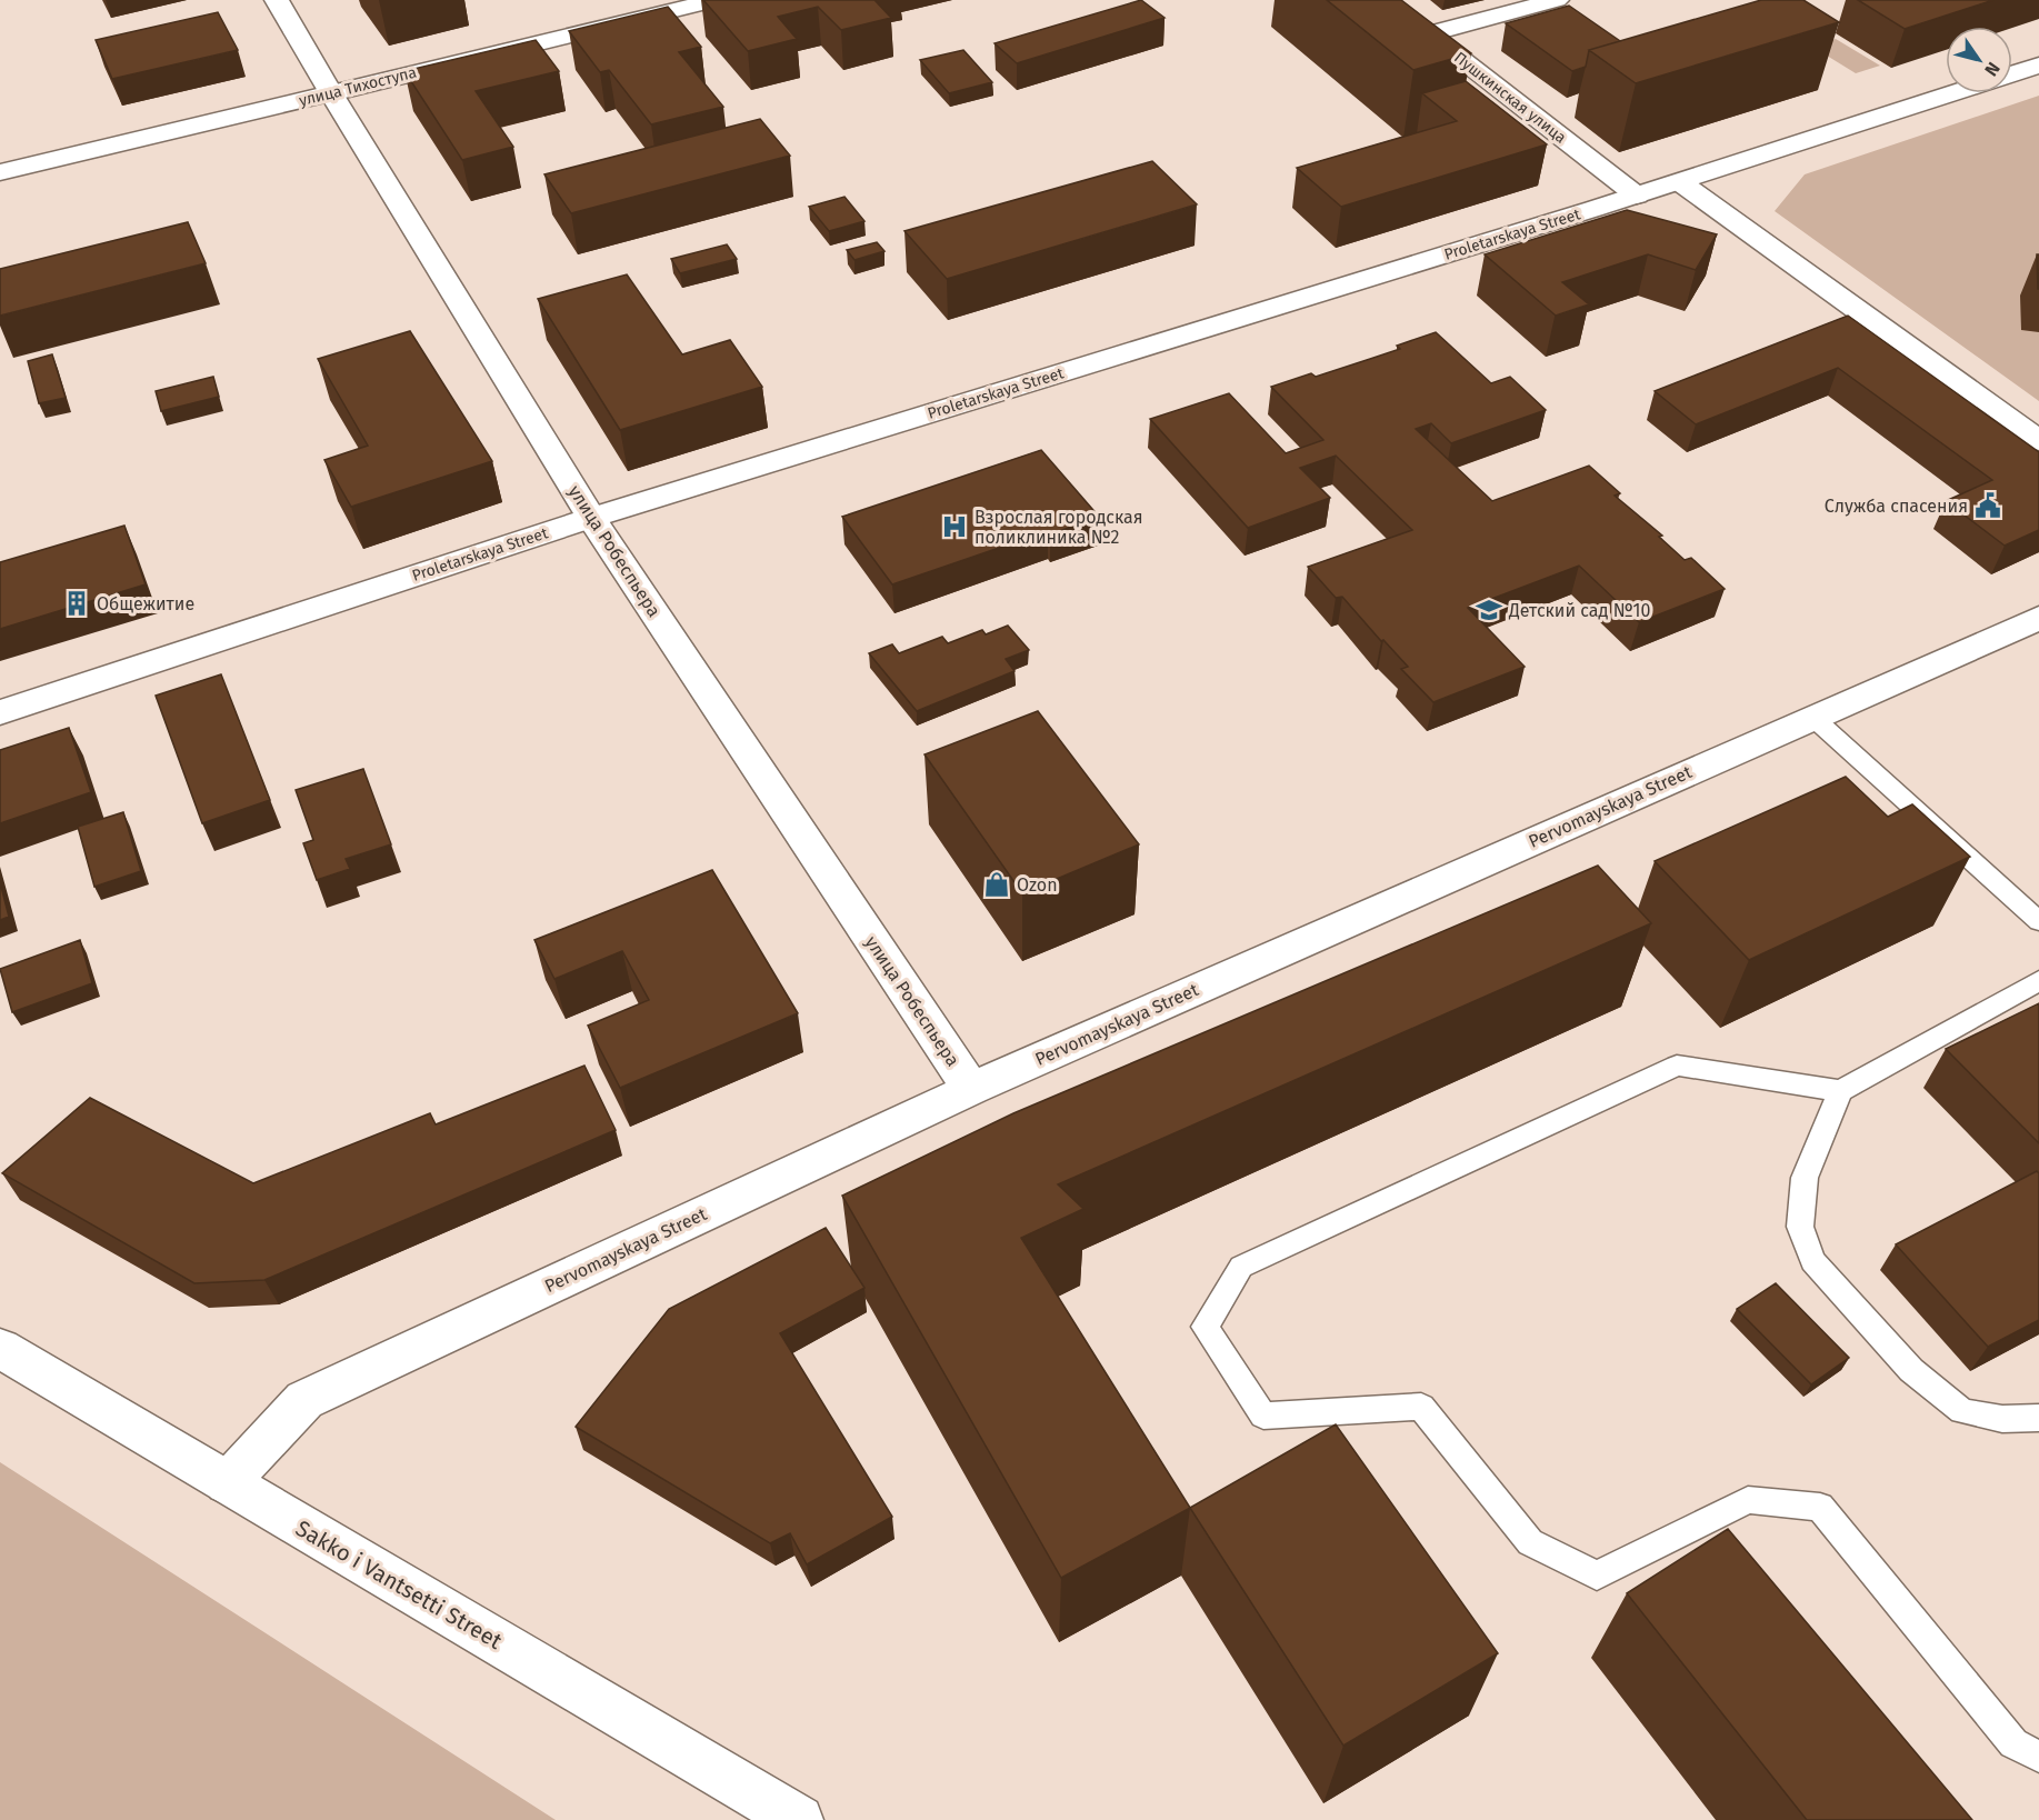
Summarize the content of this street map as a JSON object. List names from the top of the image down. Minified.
{"streets":{"main road":["улица Тихоступа","Пушкинская улица","Proletarskaya Street","улица Робеспьера","Pervomayskaya Street","Sakko i Vantsetti Street"]},"crossings":[["улица Тихоступа","улица Робеспьера"],["Пушкинская улица","Proletarskaya Street"],["Proletarskaya Street","улица Робеспьера"],["улица Робеспьера","Pervomayskaya Street"],["Pervomayskaya Street","Sakko i Vantsetti Street"]],"places":{"public building":["Служба спасения"],"hospital":["Взрослая городская поликлиника №2"],"building":["Общежитие"],"school or university":["Детский сад №10"],"shop":["Ozon"]},"north":"bottom right"}
